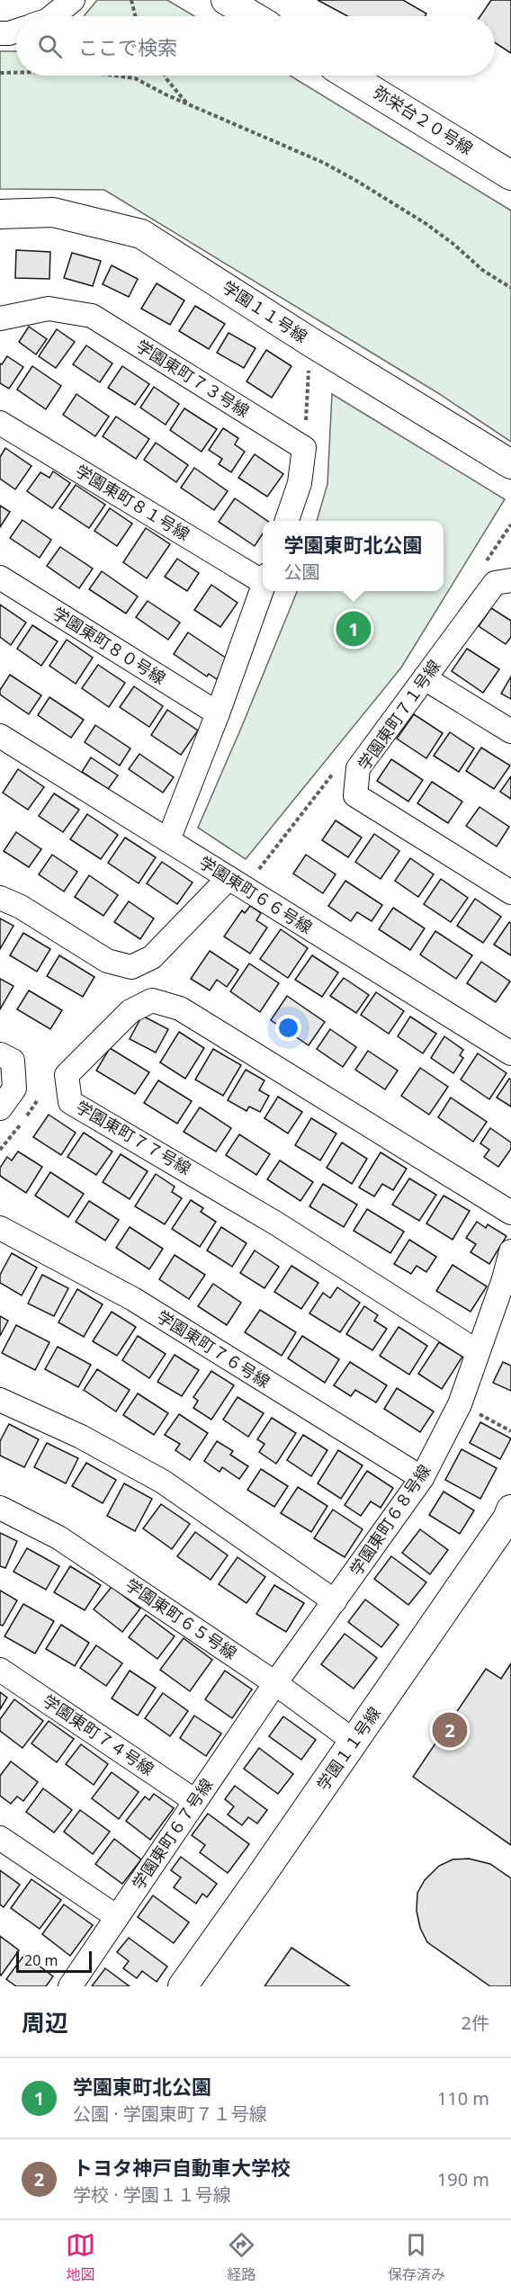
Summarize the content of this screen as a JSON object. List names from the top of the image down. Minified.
{"streets":{"street":["弥栄台２０号線","学園１１号線","学園東町７３号線","学園東町８１号線","学園東町８０号線","学園東町７１号線","学園東町６６号線","学園東町７７号線","学園東町７６号線","学園東町６８号線","学園東町６５号線","学園東町７４号線","学園東町６７号線"]},"crossings":[["学園１１号線","学園東町６５号線"],["学園東町７７号線","学園東町６８号線"],["学園東町７６号線","学園東町６８号線"],["学園東町６８号線","学園東町６５号線"],["学園東町６８号線","学園東町６７号線"],["学園東町６５号線","学園東町６７号線"],["学園東町７４号線","学園東町６７号線"]],"scale_bar":"20 m","page":{"search":"ここで検索","popup":["学園東町北公園","公園"],"pins":["1","2"],"scale":"20 m","heading":["周辺","2件"],"list":[{"mark":"1","name":"学園東町北公園","note":"公園 · 学園東町７１号線","value":"110 m"},{"mark":"2","name":"トヨタ神戸自動車大学校","note":"学校 · 学園１１号線","value":"190 m"}],"nav":["地図","経路","保存済み"]}}
